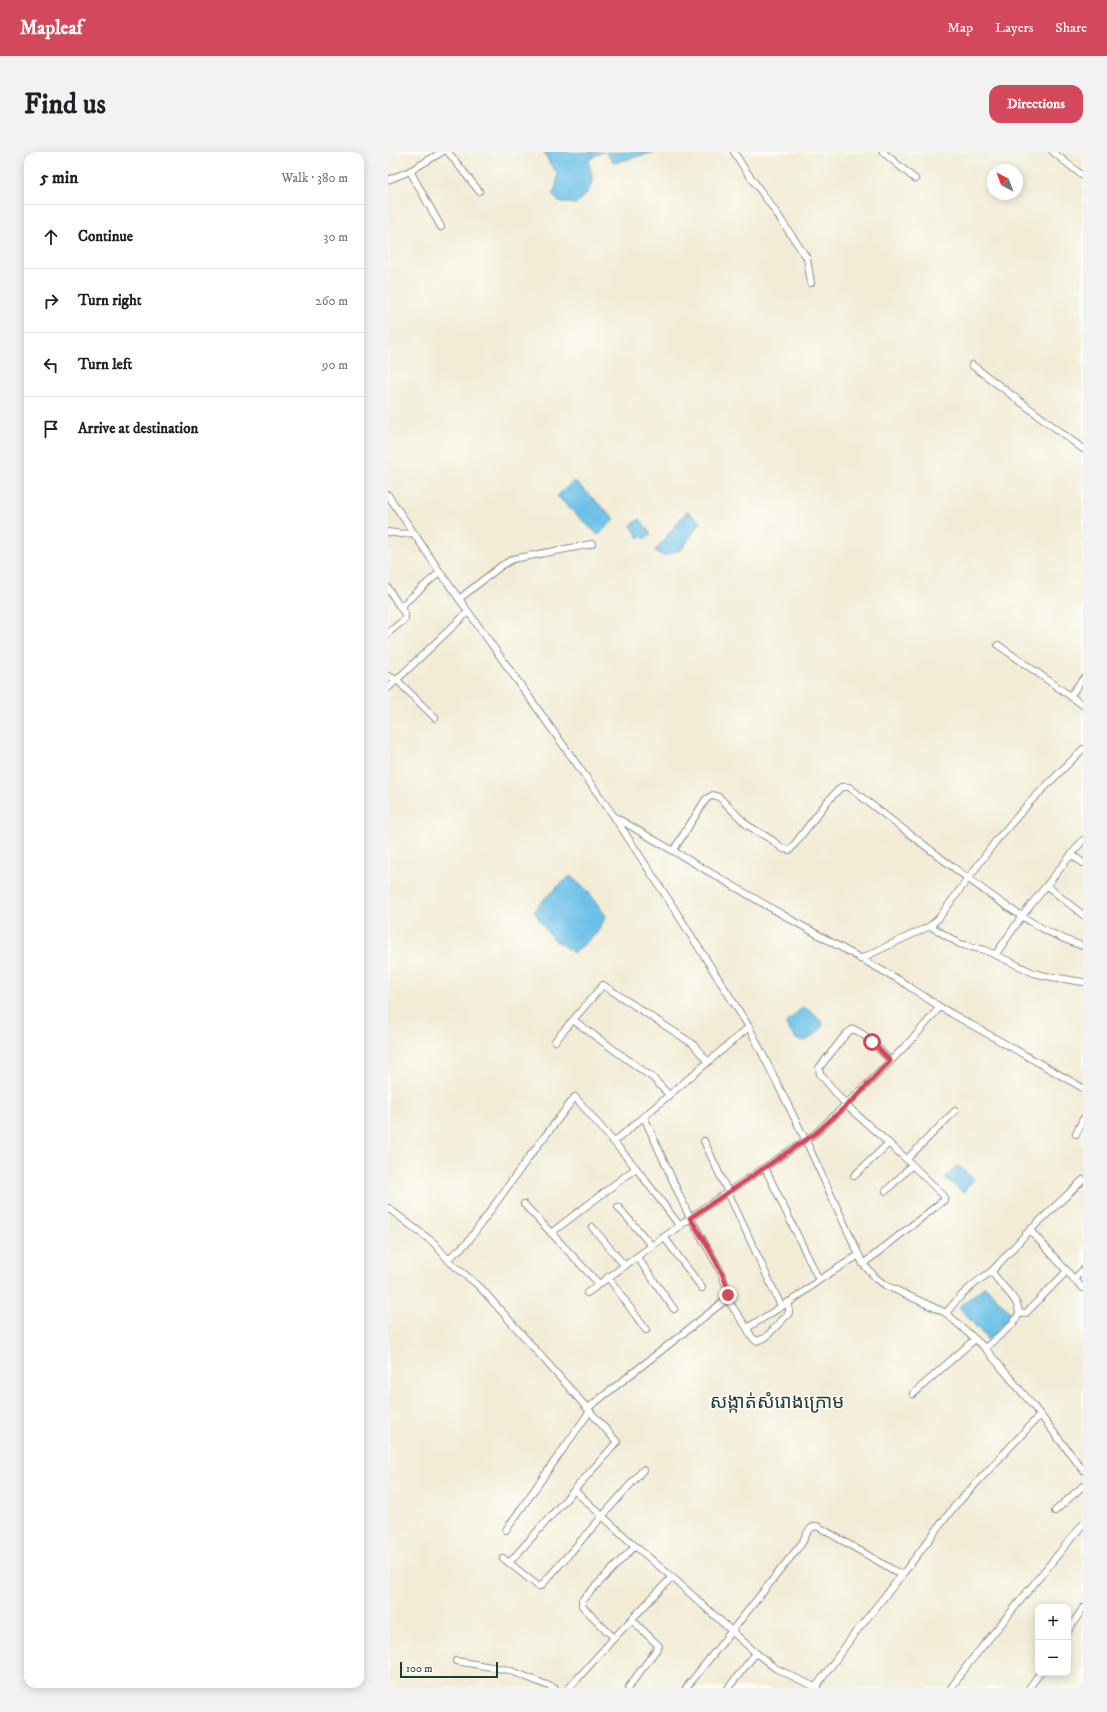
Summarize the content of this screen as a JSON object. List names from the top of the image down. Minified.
{"districts":["សង្កាត់សំរោងក្រោម"],"scale_bar":"100 m","north":"top left","page":{"header":"Mapleaf","nav":["Map","Layers","Share"],"buttons":"Directions","title":"Find us","heading":["5 min","Walk · 380 m"],"list":[["Continue","30 m"],["Turn right","260 m"],["Turn left","90 m"],"Arrive at destination"],"map_buttons":["+","−"],"scale":"100 m"}}
